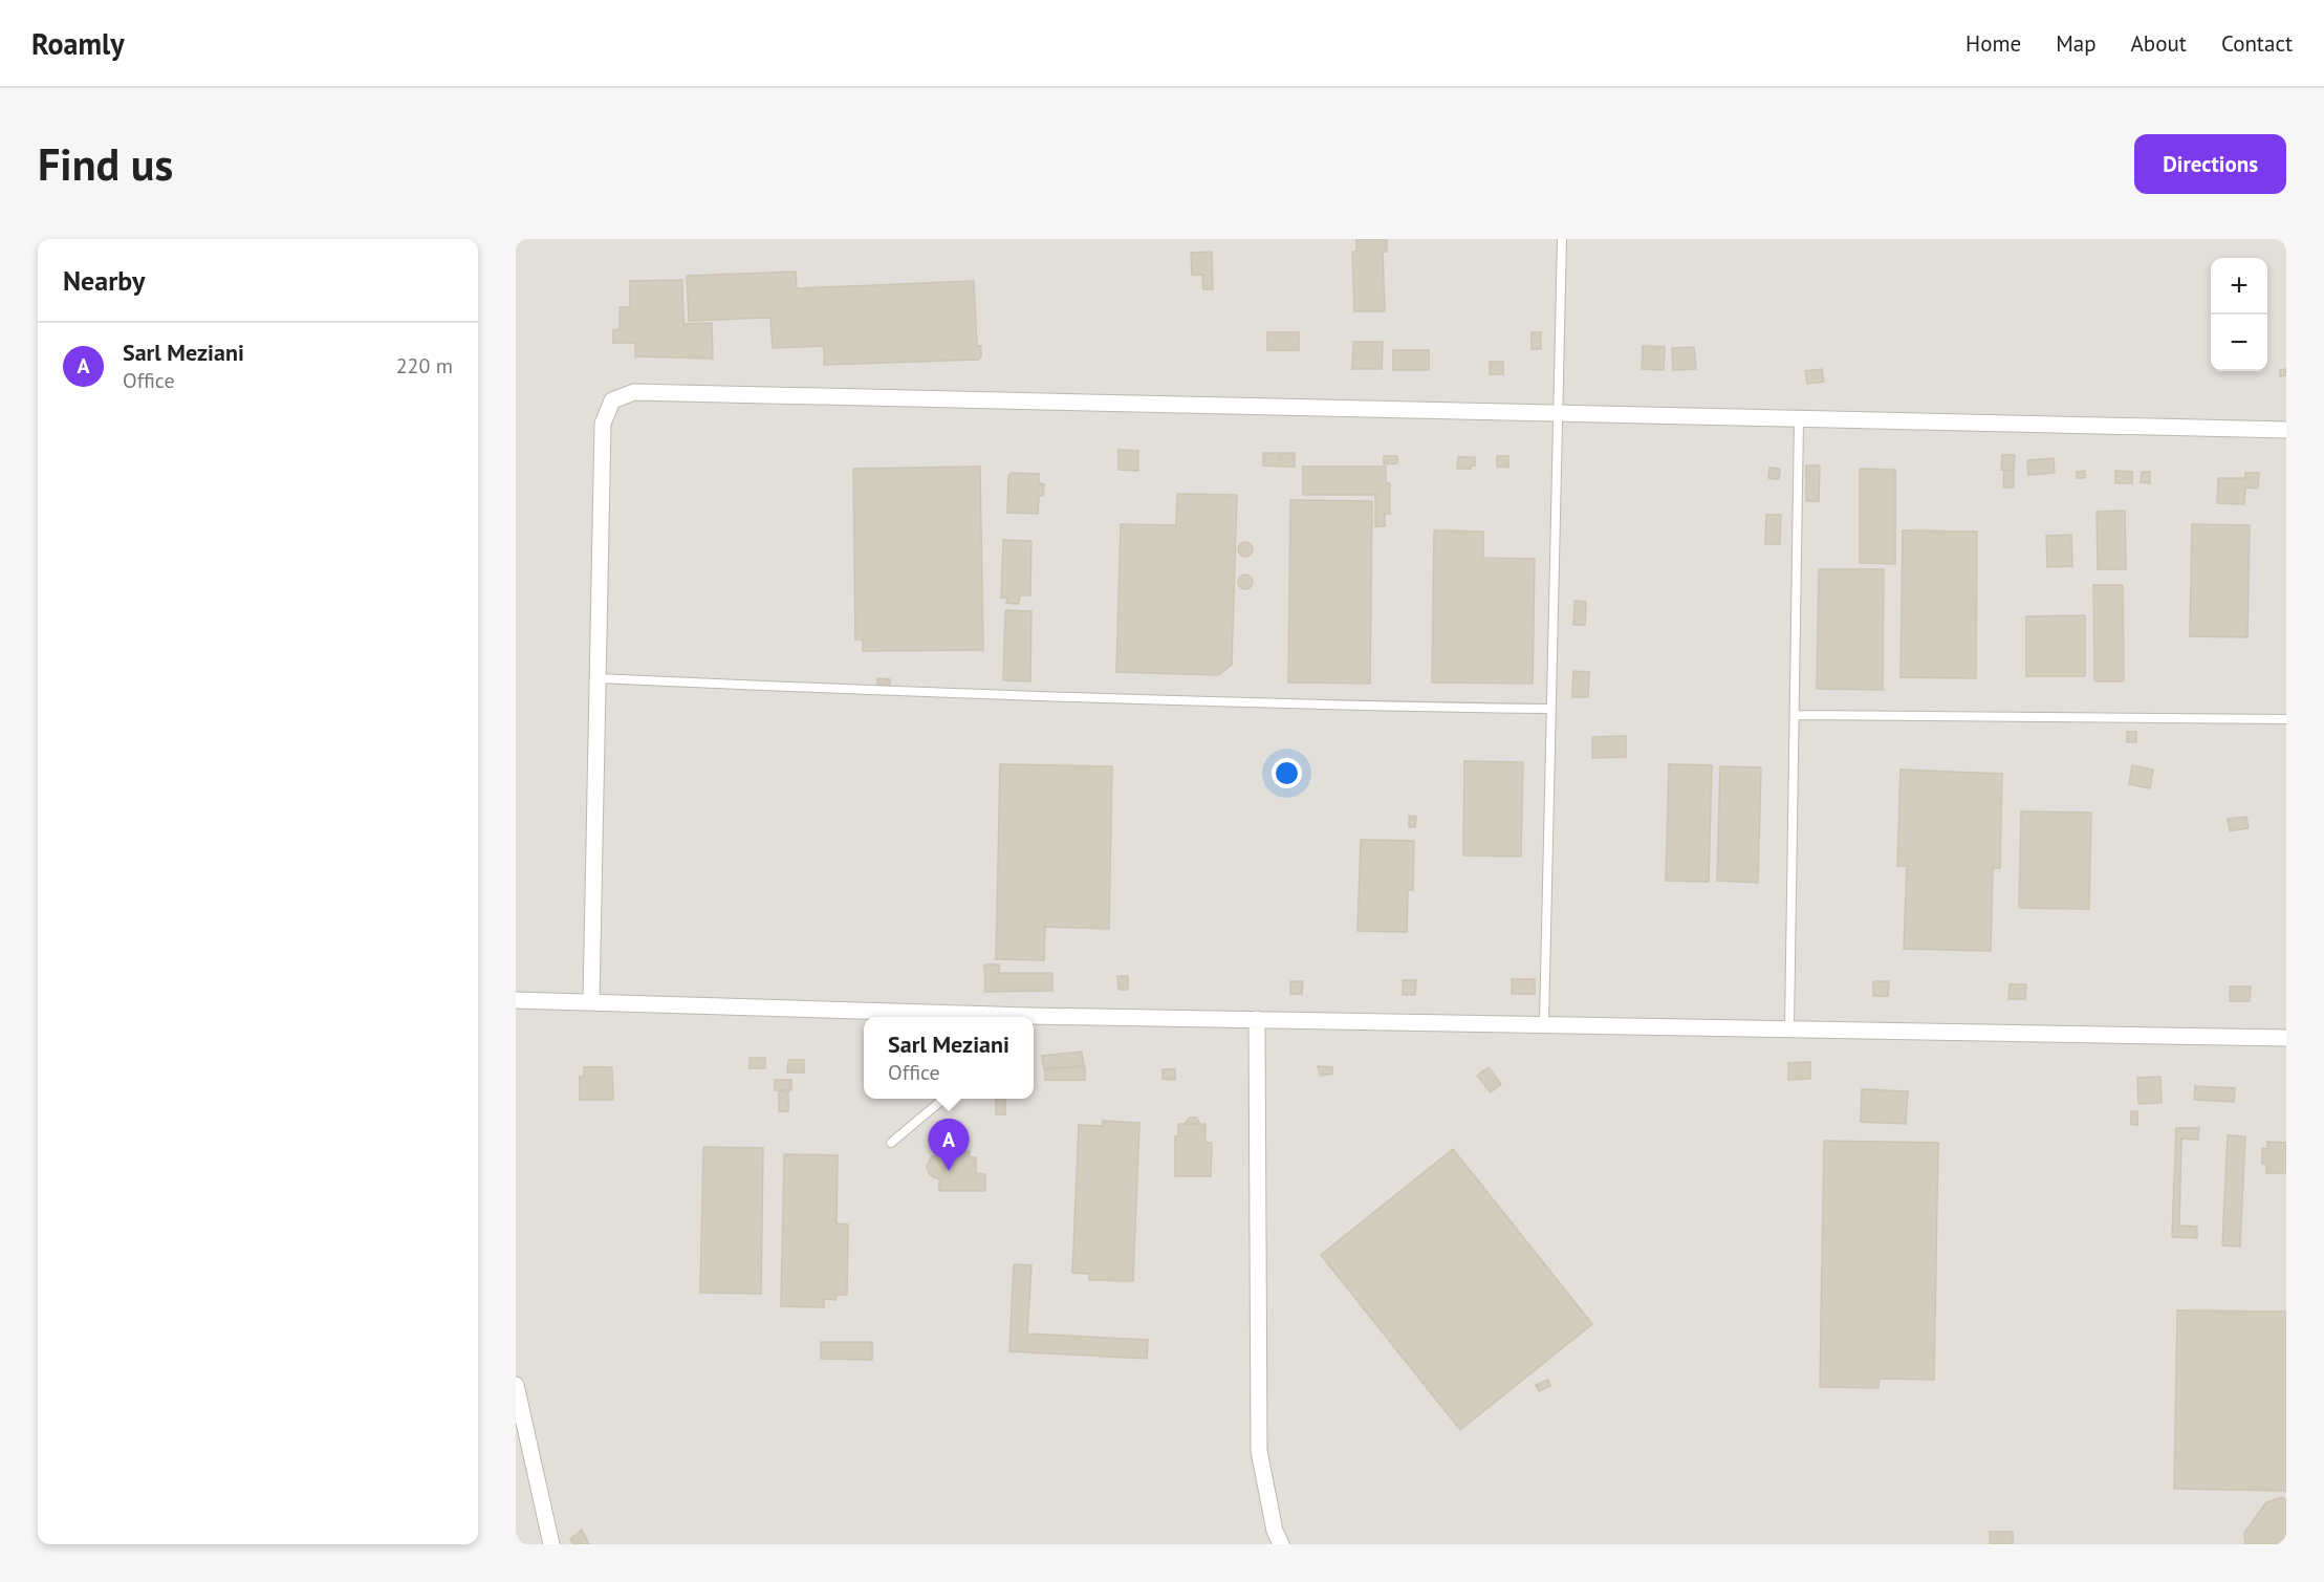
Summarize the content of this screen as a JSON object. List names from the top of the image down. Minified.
{"page":{"header":"Roamly","nav":["Home","Map","About","Contact"],"buttons":"Directions","title":"Find us","heading":"Nearby","map_buttons":["+","−"],"list":[{"mark":"A","name":"Sarl Meziani","note":"Office","value":"220 m"}],"popup":["Sarl Meziani","Office"],"pins":"A"}}
